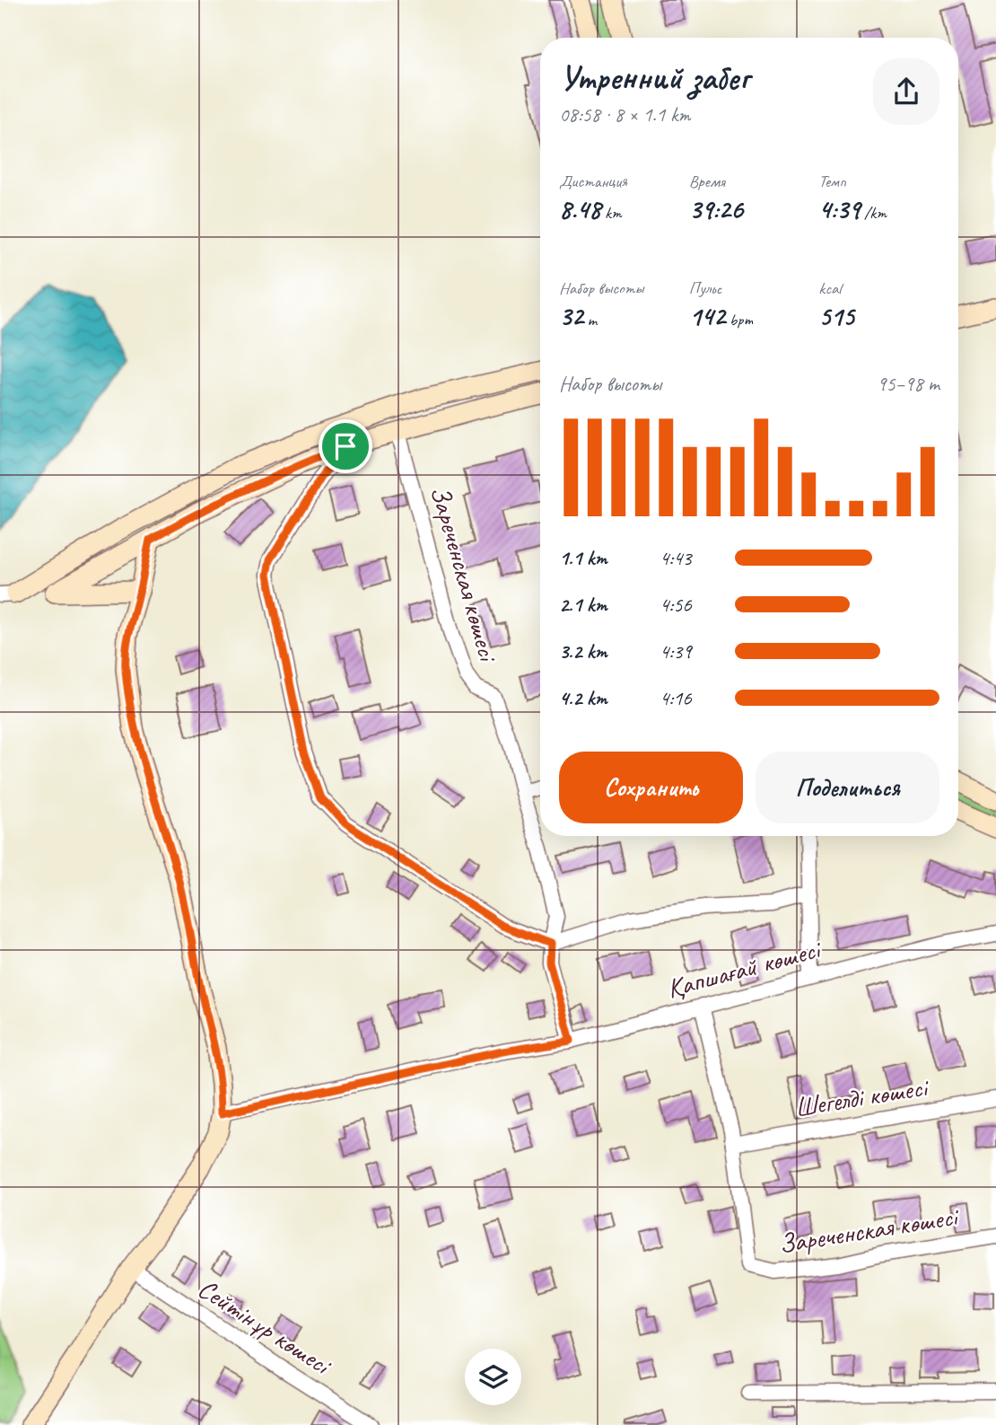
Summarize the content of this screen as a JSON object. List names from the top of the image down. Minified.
{"streets":{"street":["Зареченская көшесі","Қапшағай көшесі","Шегелді көшесі","Сейтінұр көшесі"]},"crossings":[["Зареченская көшесі","Қапшағай көшесі"],["Зареченская көшесі","Шегелді көшесі"]],"page":{"heading":["Утренний забег","08:58 · 8 × 1.1 km"],"stats":[["Дистанция","8.48 km"],["Время","39:26"],["Темп","4:39 /km"],["Набор высоты","32 m"],["Пульс","142 bpm"],["kcal","515"]],"chart":["Набор высоты","95–98 m"],"list":[{"name":"1.1 km","note":"4:43"},{"name":"2.1 km","note":"4:56"},{"name":"3.2 km","note":"4:39"},{"name":"4.2 km","note":"4:16"}],"buttons":["Сохранить","Поделиться"]}}
